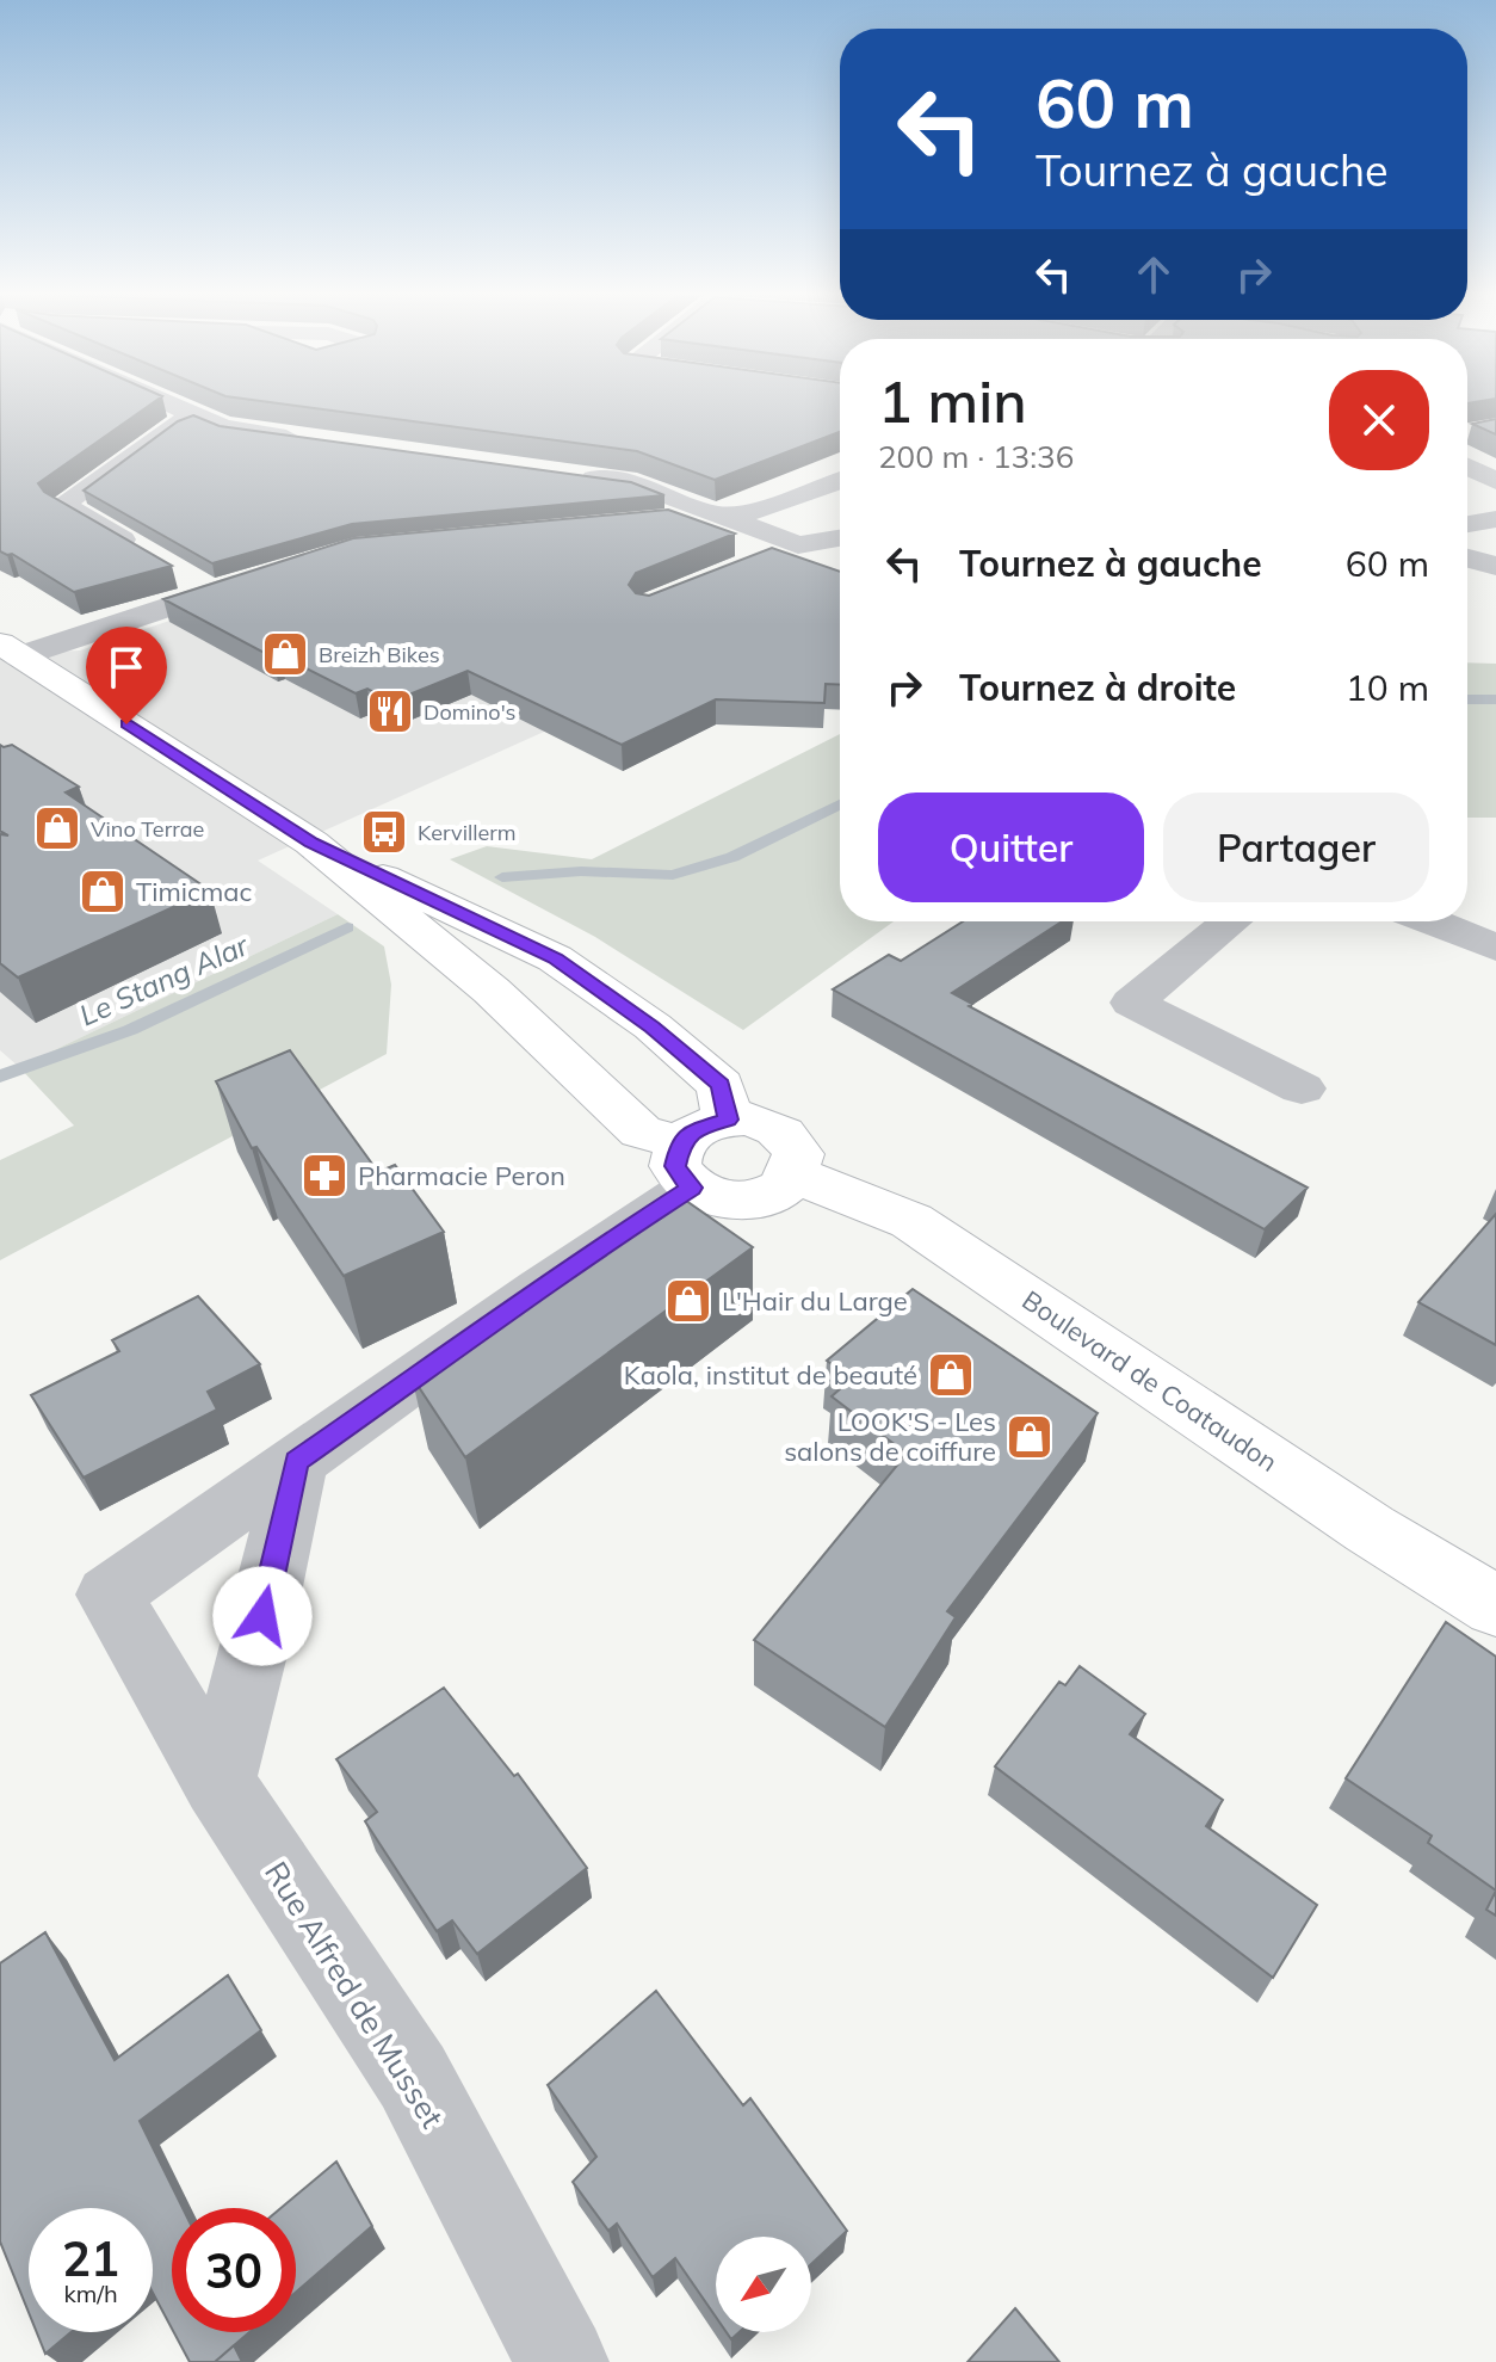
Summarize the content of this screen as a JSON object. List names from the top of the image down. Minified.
{"streets":{"main road":["Boulevard de Coataudon"],"street":["Rue Alfred de Musset"]},"crossings":[["Boulevard de Coataudon","Rue Alfred de Musset"]],"water":["Le Stang Alar"],"places":{"shop":["Breizh Bikes","Vino Terrae","Timicmac","L'Hair du Large","Kaola, institut de beauté","LOOK'S - Les salons de coiffure"],"restaurant":["Domino's"],"bus stop":["Kervillerm"],"pharmacy":["Pharmacie Peron"]},"north":"bottom left","page":{"turn":["60 m","Tournez à gauche"],"heading":["1 min","200 m · 13:36"],"list":[{"name":"Tournez à gauche","value":"60 m"},{"name":"Tournez à droite","value":"10 m"}],"buttons":["Quitter","Partager"],"speed":"21 km/h","limit":"30"}}
